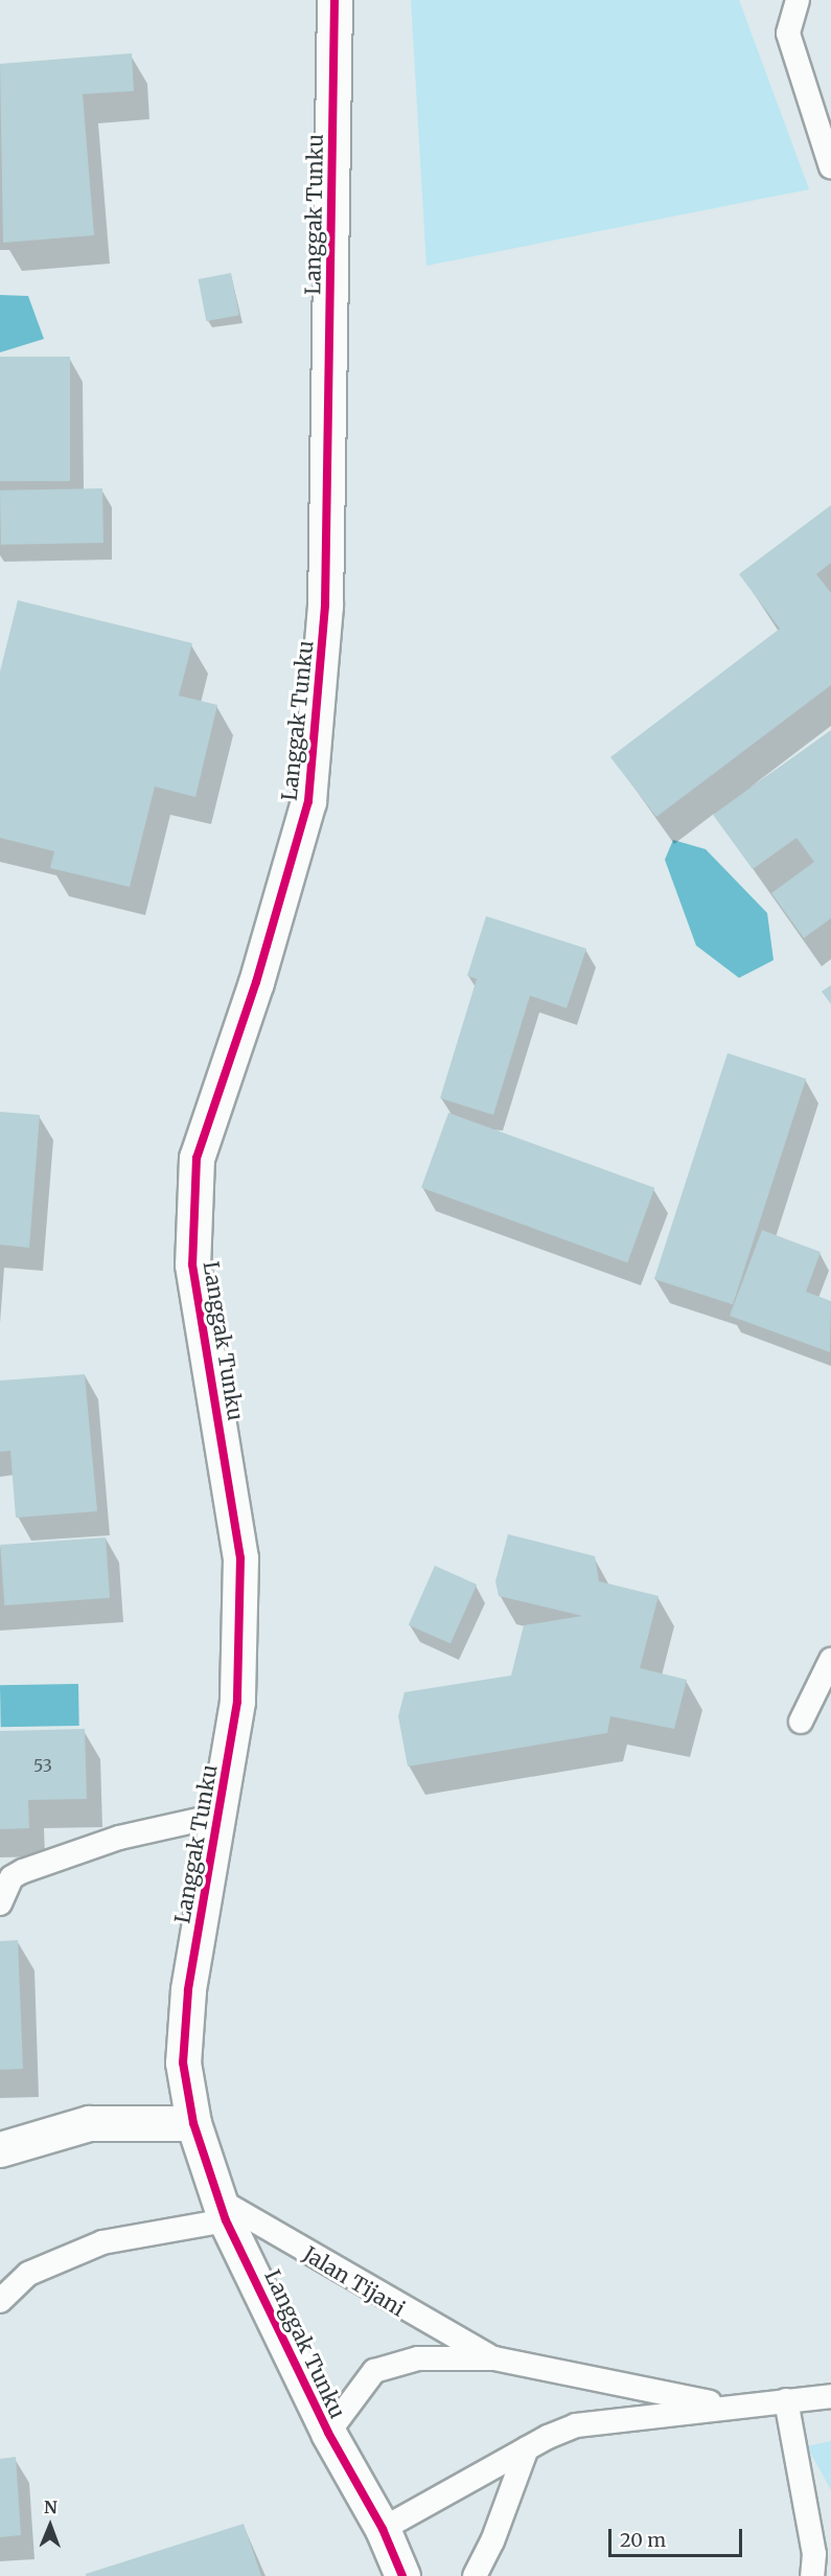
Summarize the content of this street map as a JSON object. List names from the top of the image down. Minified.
{"streets":{"street":["Langgak Tunku"],"lane":["Jalan Tijani"]},"crossings":[["Langgak Tunku","Jalan Tijani"]],"house_numbers":["53"],"scale_bar":"20 m","north":"top"}
